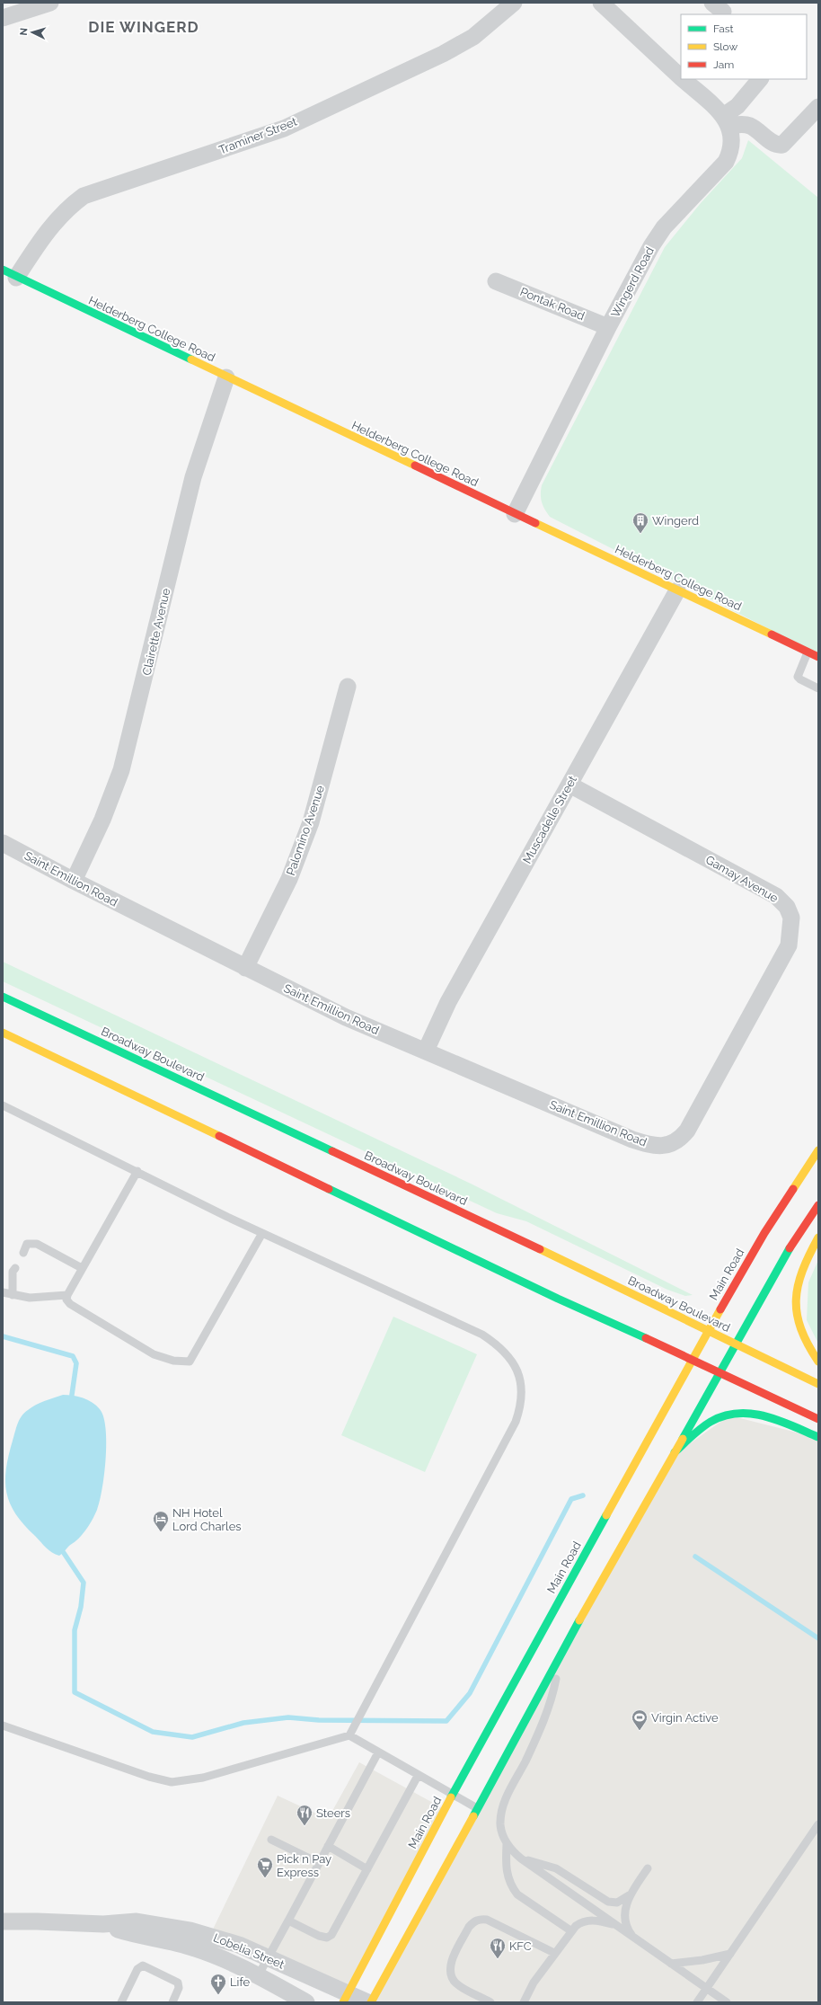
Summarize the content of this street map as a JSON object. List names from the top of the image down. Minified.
{"streets":{"main road":["Helderberg College Road","Broadway Boulevard","Main Road"],"street":["Traminer Street","Wingerd Road","Pontak Road","Clairette Avenue","Muscadelle Street","Palomino Avenue","Saint Emillion Road","Gamay Avenue","Lobelia Street"]},"crossings":[["Traminer Street","Helderberg College Road"],["Wingerd Road","Pontak Road"],["Wingerd Road","Helderberg College Road"],["Helderberg College Road","Clairette Avenue"],["Helderberg College Road","Muscadelle Street"],["Clairette Avenue","Saint Emillion Road"],["Muscadelle Street","Saint Emillion Road"],["Muscadelle Street","Gamay Avenue"],["Palomino Avenue","Saint Emillion Road"],["Saint Emillion Road","Gamay Avenue"],["Broadway Boulevard","Main Road"],["Main Road","Lobelia Street"]],"districts":["DIE WINGERD"],"places":{"building":["Wingerd"],"hotel":["NH Hotel Lord Charles"],"sports":["Virgin Active"],"restaurant":["Steers","KFC"],"supermarket":["Pick n Pay Express"],"church":["Life"]},"legend":["Fast","Slow","Jam"],"north":"left"}
